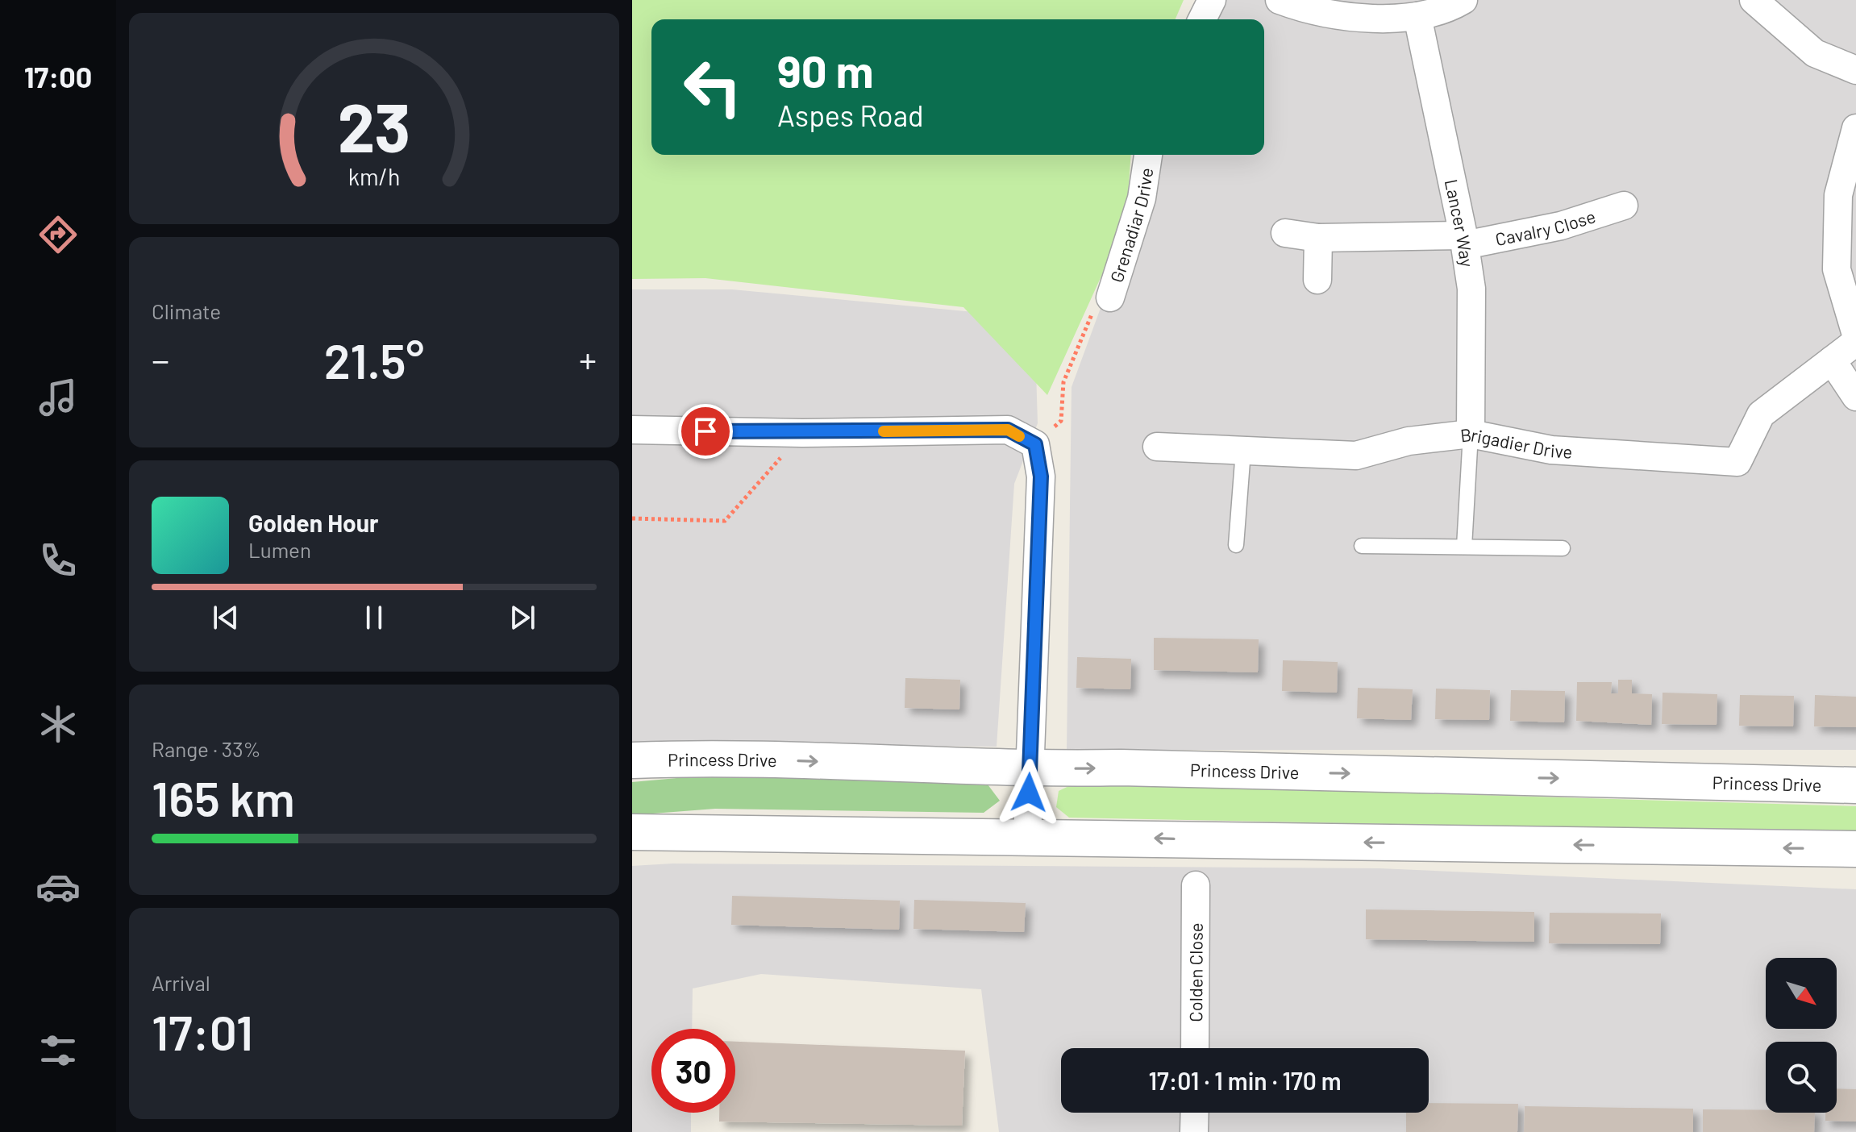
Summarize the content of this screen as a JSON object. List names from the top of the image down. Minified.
{"streets":{"street":["Lancer Way","Grenadiar Drive","Cavalry Close","Brigadier Drive","Princess Drive","Colden Close"]},"crossings":[["Lancer Way","Cavalry Close"],["Lancer Way","Brigadier Drive"]],"north":"bottom right","page":{"tabs":"17:00","turn":["90 m","Aspes Road"],"tile":["Climate",["Range · 33%","165 km"],["Arrival","17:01"]],"heat":["−","21.5°","+"],"song":["Golden Hour","Lumen"],"limit":"30","trip":"17:01 · 1 min · 170 m","gauge":["23","km/h"]}}
